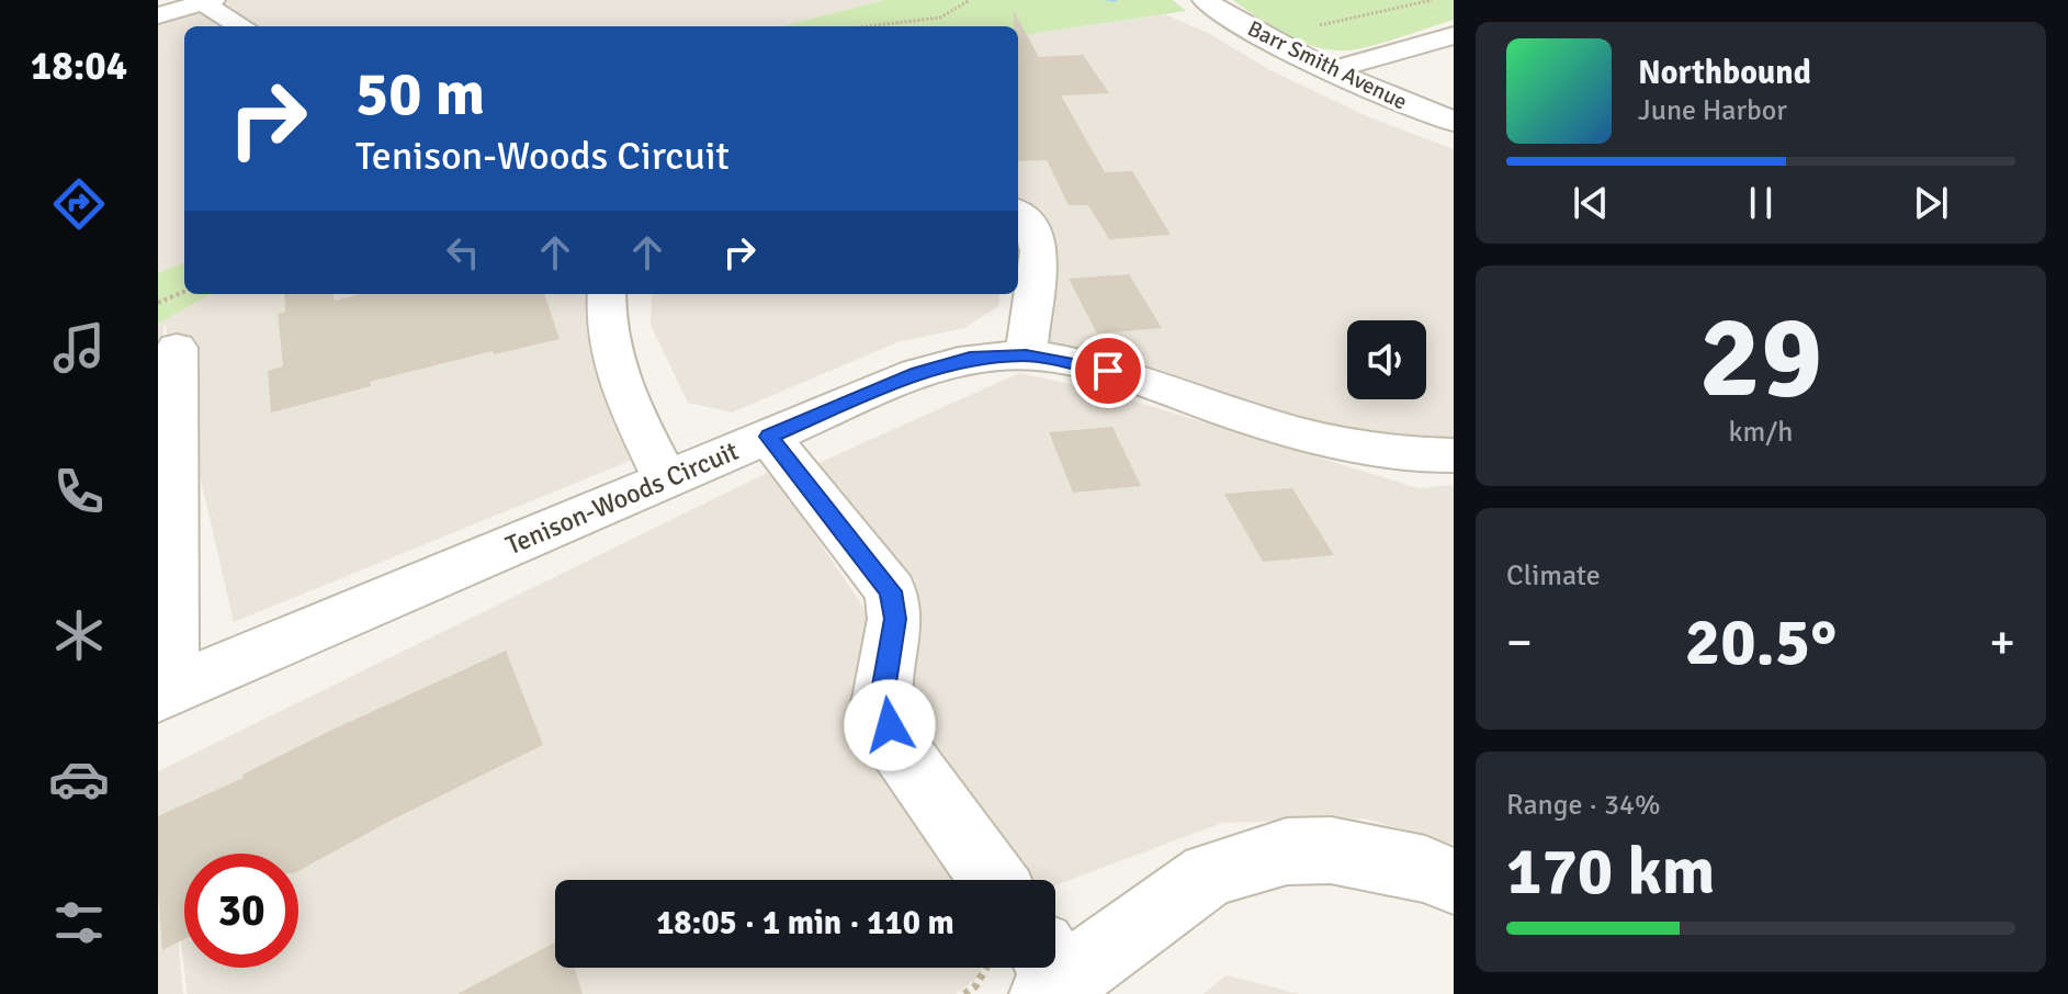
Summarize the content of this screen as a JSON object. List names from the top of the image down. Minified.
{"streets":{"street":["Barr Smith Avenue","Tenison-Woods Circuit"]},"page":{"tabs":"18:04","turn":["50 m","Tenison-Woods Circuit"],"song":["Northbound","June Harbor"],"tile":[["29","km/h"],"Climate",["Range · 34%","170 km"]],"heat":["−","20.5°","+"],"limit":"30","trip":"18:05 · 1 min · 110 m"}}
